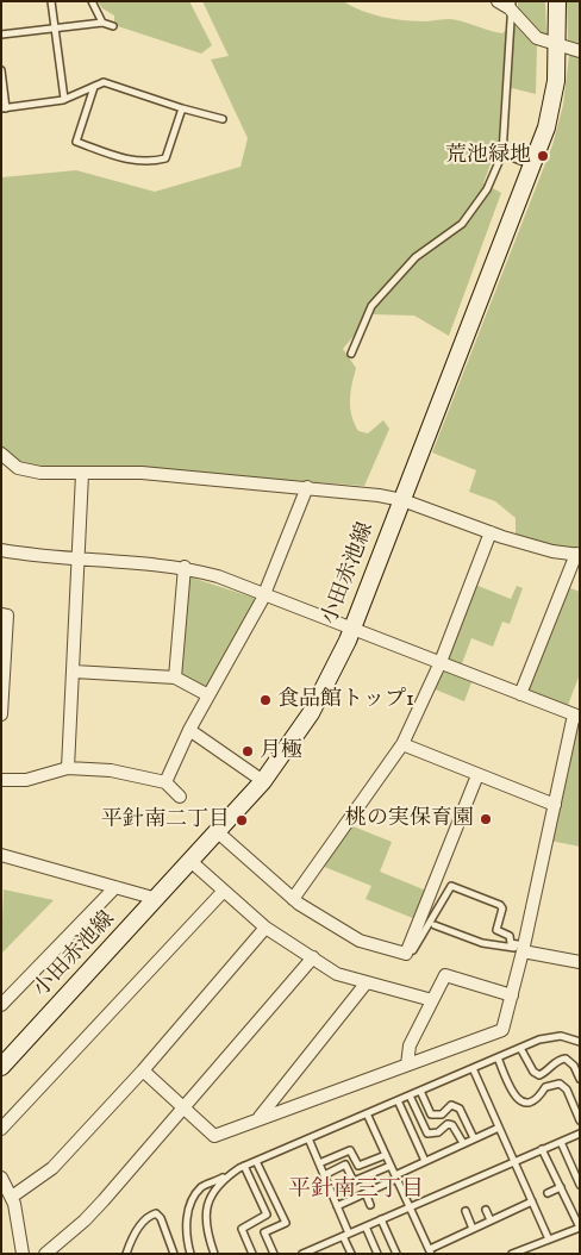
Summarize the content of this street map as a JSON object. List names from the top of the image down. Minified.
{"streets":{"street":["小田赤池線"]},"districts":["平針南三丁目"],"places":["荒池緑地","食品館トップ1","月極","桃の実保育園","平針南二丁目"]}
